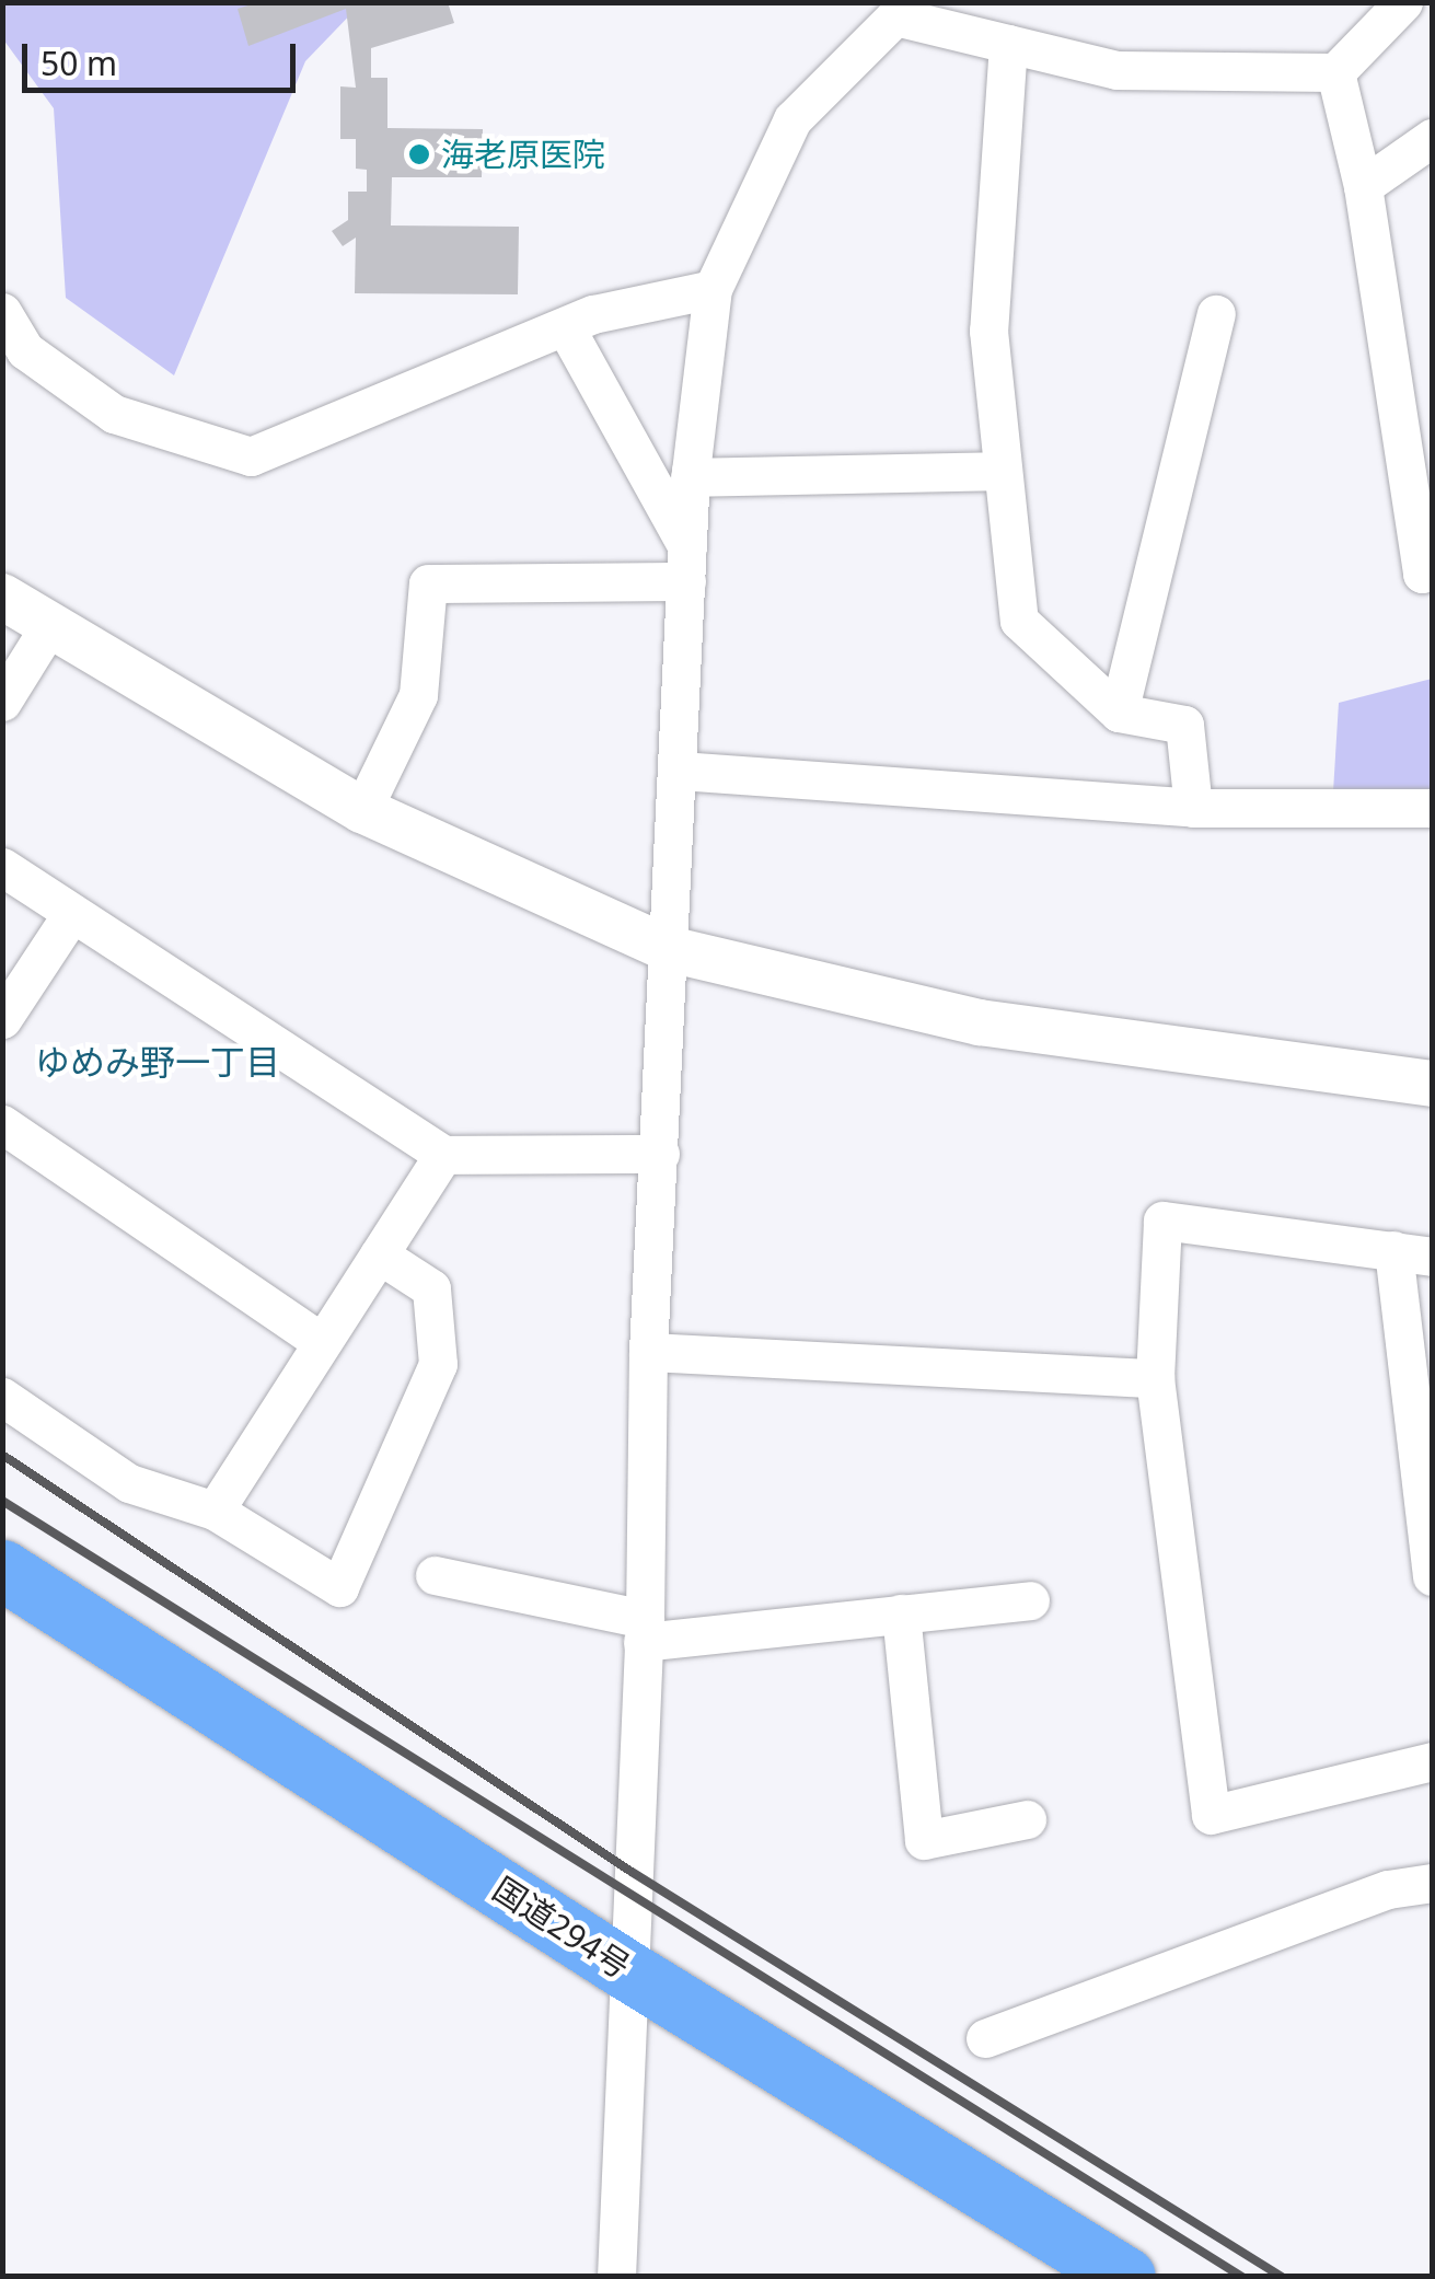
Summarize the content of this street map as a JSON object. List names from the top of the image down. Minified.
{"streets":{"highway":["国道294号"]},"districts":["ゆめみ野一丁目"],"places":["海老原医院"],"scale_bar":"50 m"}
